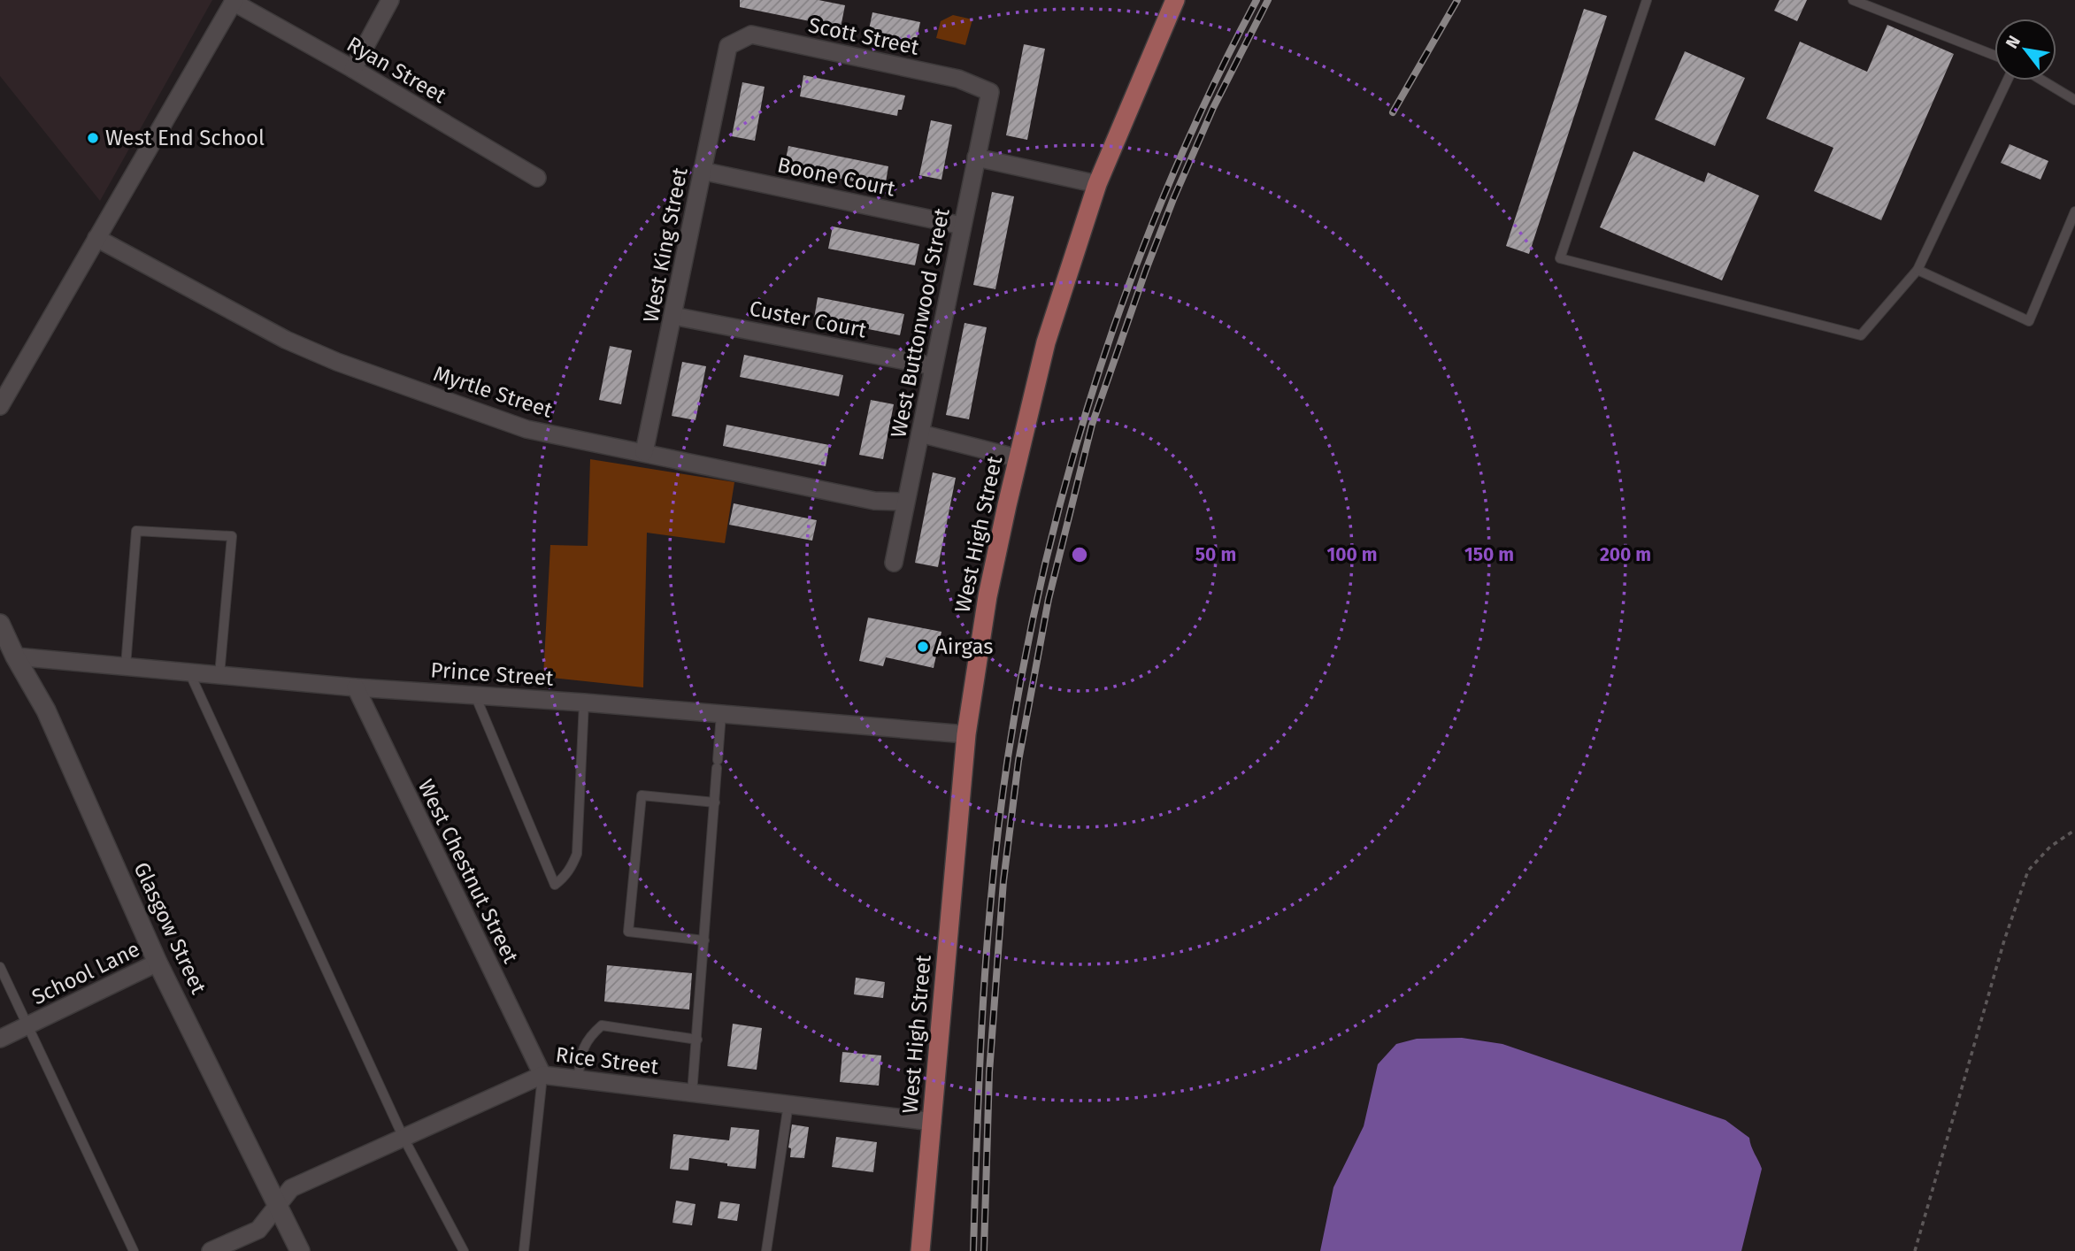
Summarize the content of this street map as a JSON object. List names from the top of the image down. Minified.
{"streets":{"main road":["West High Street"],"street":["Scott Street","Ryan Street","Boone Court","West King Street","Custer Court","West Buttonwood Street","Myrtle Street","Prince Street","West Chestnut Street","Glasgow Street","School Lane","Rice Street"]},"crossings":[["Scott Street","West King Street"],["Scott Street","West Buttonwood Street"],["Boone Court","West King Street"],["Boone Court","West Buttonwood Street"],["West King Street","Custer Court"],["West King Street","Myrtle Street"],["Custer Court","West Buttonwood Street"],["West Buttonwood Street","Myrtle Street"],["West High Street","Prince Street"],["West High Street","Rice Street"],["Prince Street","West Chestnut Street"],["Prince Street","Glasgow Street"],["West Chestnut Street","Rice Street"],["Glasgow Street","School Lane"],["Glasgow Street","Rice Street"]],"places":["West End School","Airgas"],"north":"top left","rings":["50 m","100 m","150 m","200 m"]}
